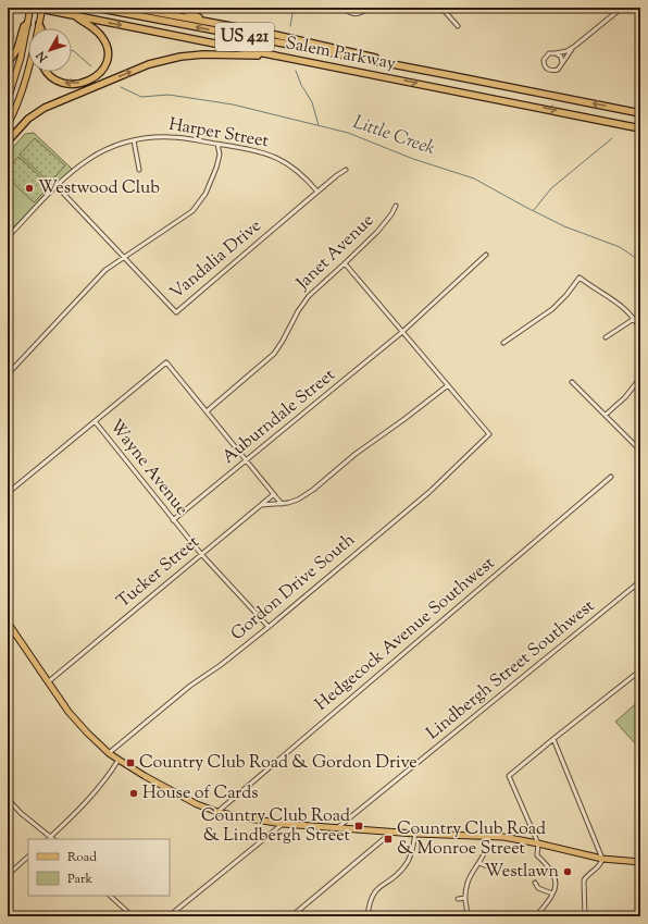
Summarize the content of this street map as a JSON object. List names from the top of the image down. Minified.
{"streets":{"highway":["US 421","Salem Parkway"],"street":["Harper Street","Janet Avenue","Vandalia Drive","Auburndale Street","Wayne Avenue","Tucker Street","Gordon Drive South","Hedgecock Avenue Southwest","Lindbergh Street Southwest"]},"crossings":[["Harper Street","Vandalia Drive"],["Auburndale Street","Wayne Avenue"],["Wayne Avenue","Tucker Street"],["Wayne Avenue","Gordon Drive South"]],"water":["Little Creek"],"places":{"other":["Westwood Club","House of Cards","Westlawn"],"transit":["Country Club Road & Gordon Drive","Country Club Road & Lindbergh Street","Country Club Road & Monroe Street"]},"legend":["Road","Park"],"north":"bottom left"}
